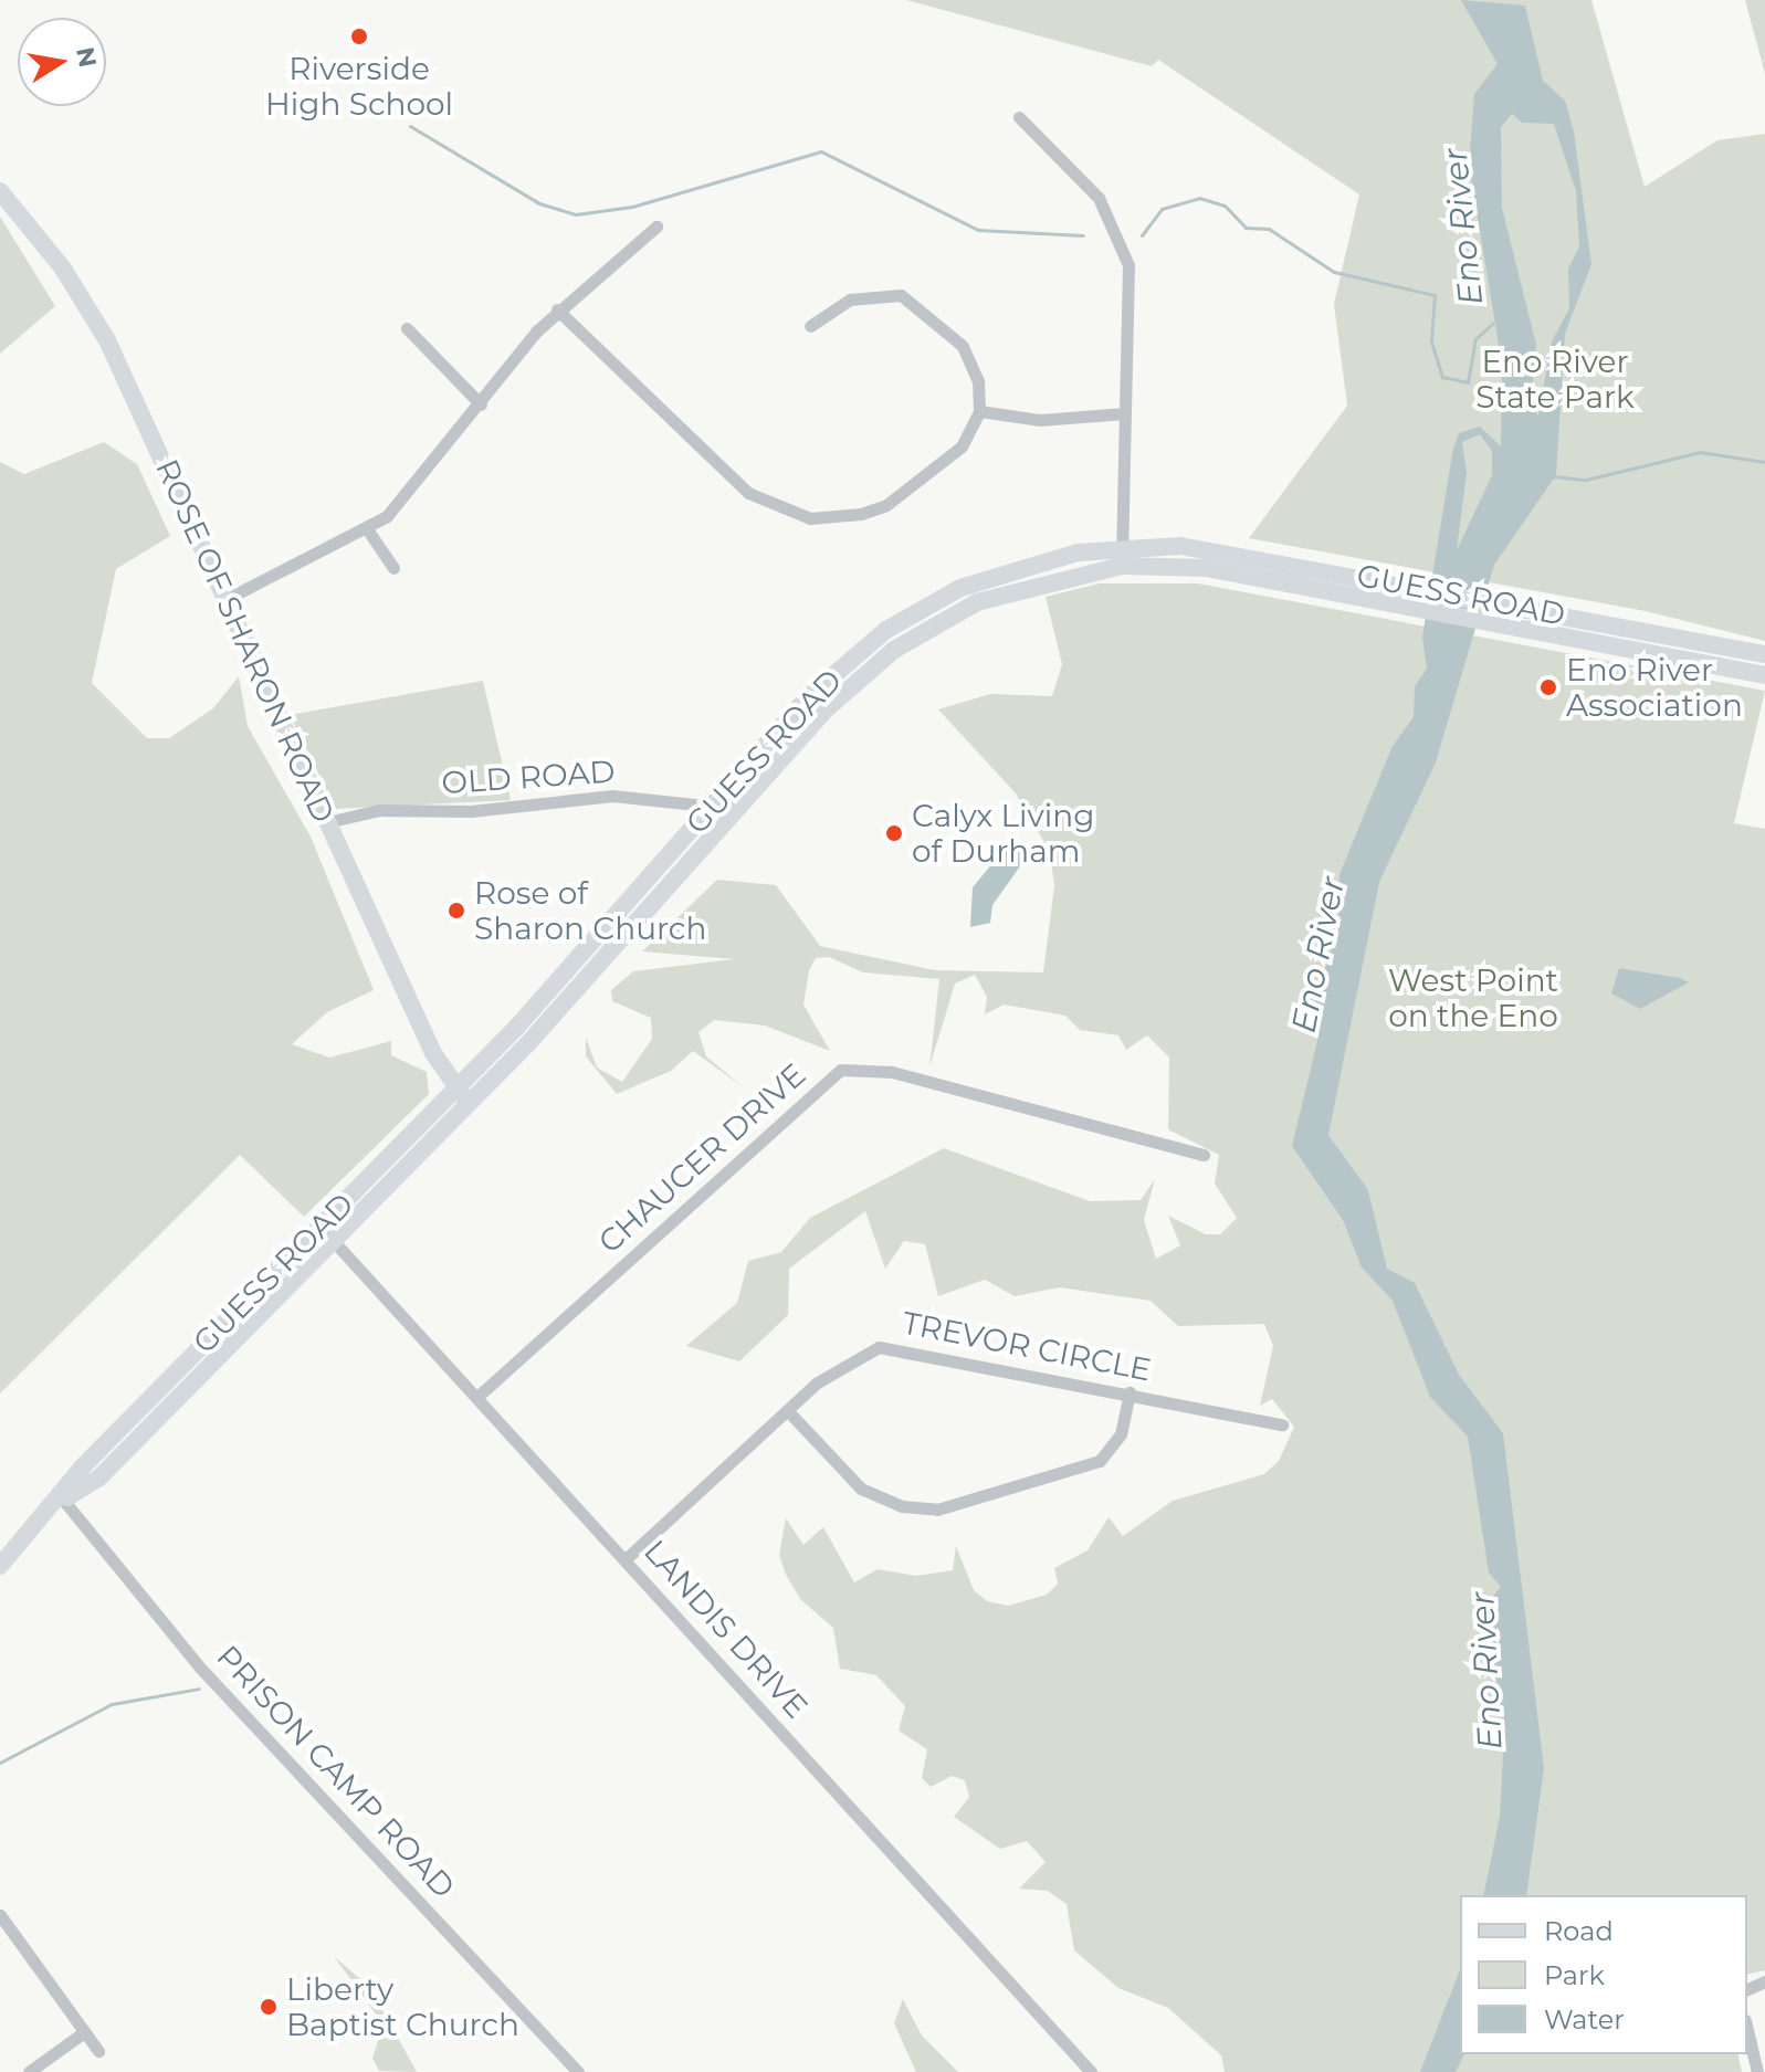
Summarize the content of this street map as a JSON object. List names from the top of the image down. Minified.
{"streets":{"main road":["GUESS ROAD","ROSE OF SHARON ROAD"],"street":["OLD ROAD","CHAUCER DRIVE","TREVOR CIRCLE","LANDIS DRIVE","PRISON CAMP ROAD"]},"crossings":[["GUESS ROAD","ROSE OF SHARON ROAD"],["GUESS ROAD","OLD ROAD"],["GUESS ROAD","LANDIS DRIVE"],["GUESS ROAD","PRISON CAMP ROAD"],["ROSE OF SHARON ROAD","OLD ROAD"],["CHAUCER DRIVE","LANDIS DRIVE"],["TREVOR CIRCLE","LANDIS DRIVE"]],"water":["Eno River"],"parks":["Eno River State Park","West Point on the Eno"],"places":["Riverside High School","Eno River Association","Calyx Living of Durham","Rose of Sharon Church","Liberty Baptist Church"],"legend":["Road","Park","Water"],"north":"right"}
